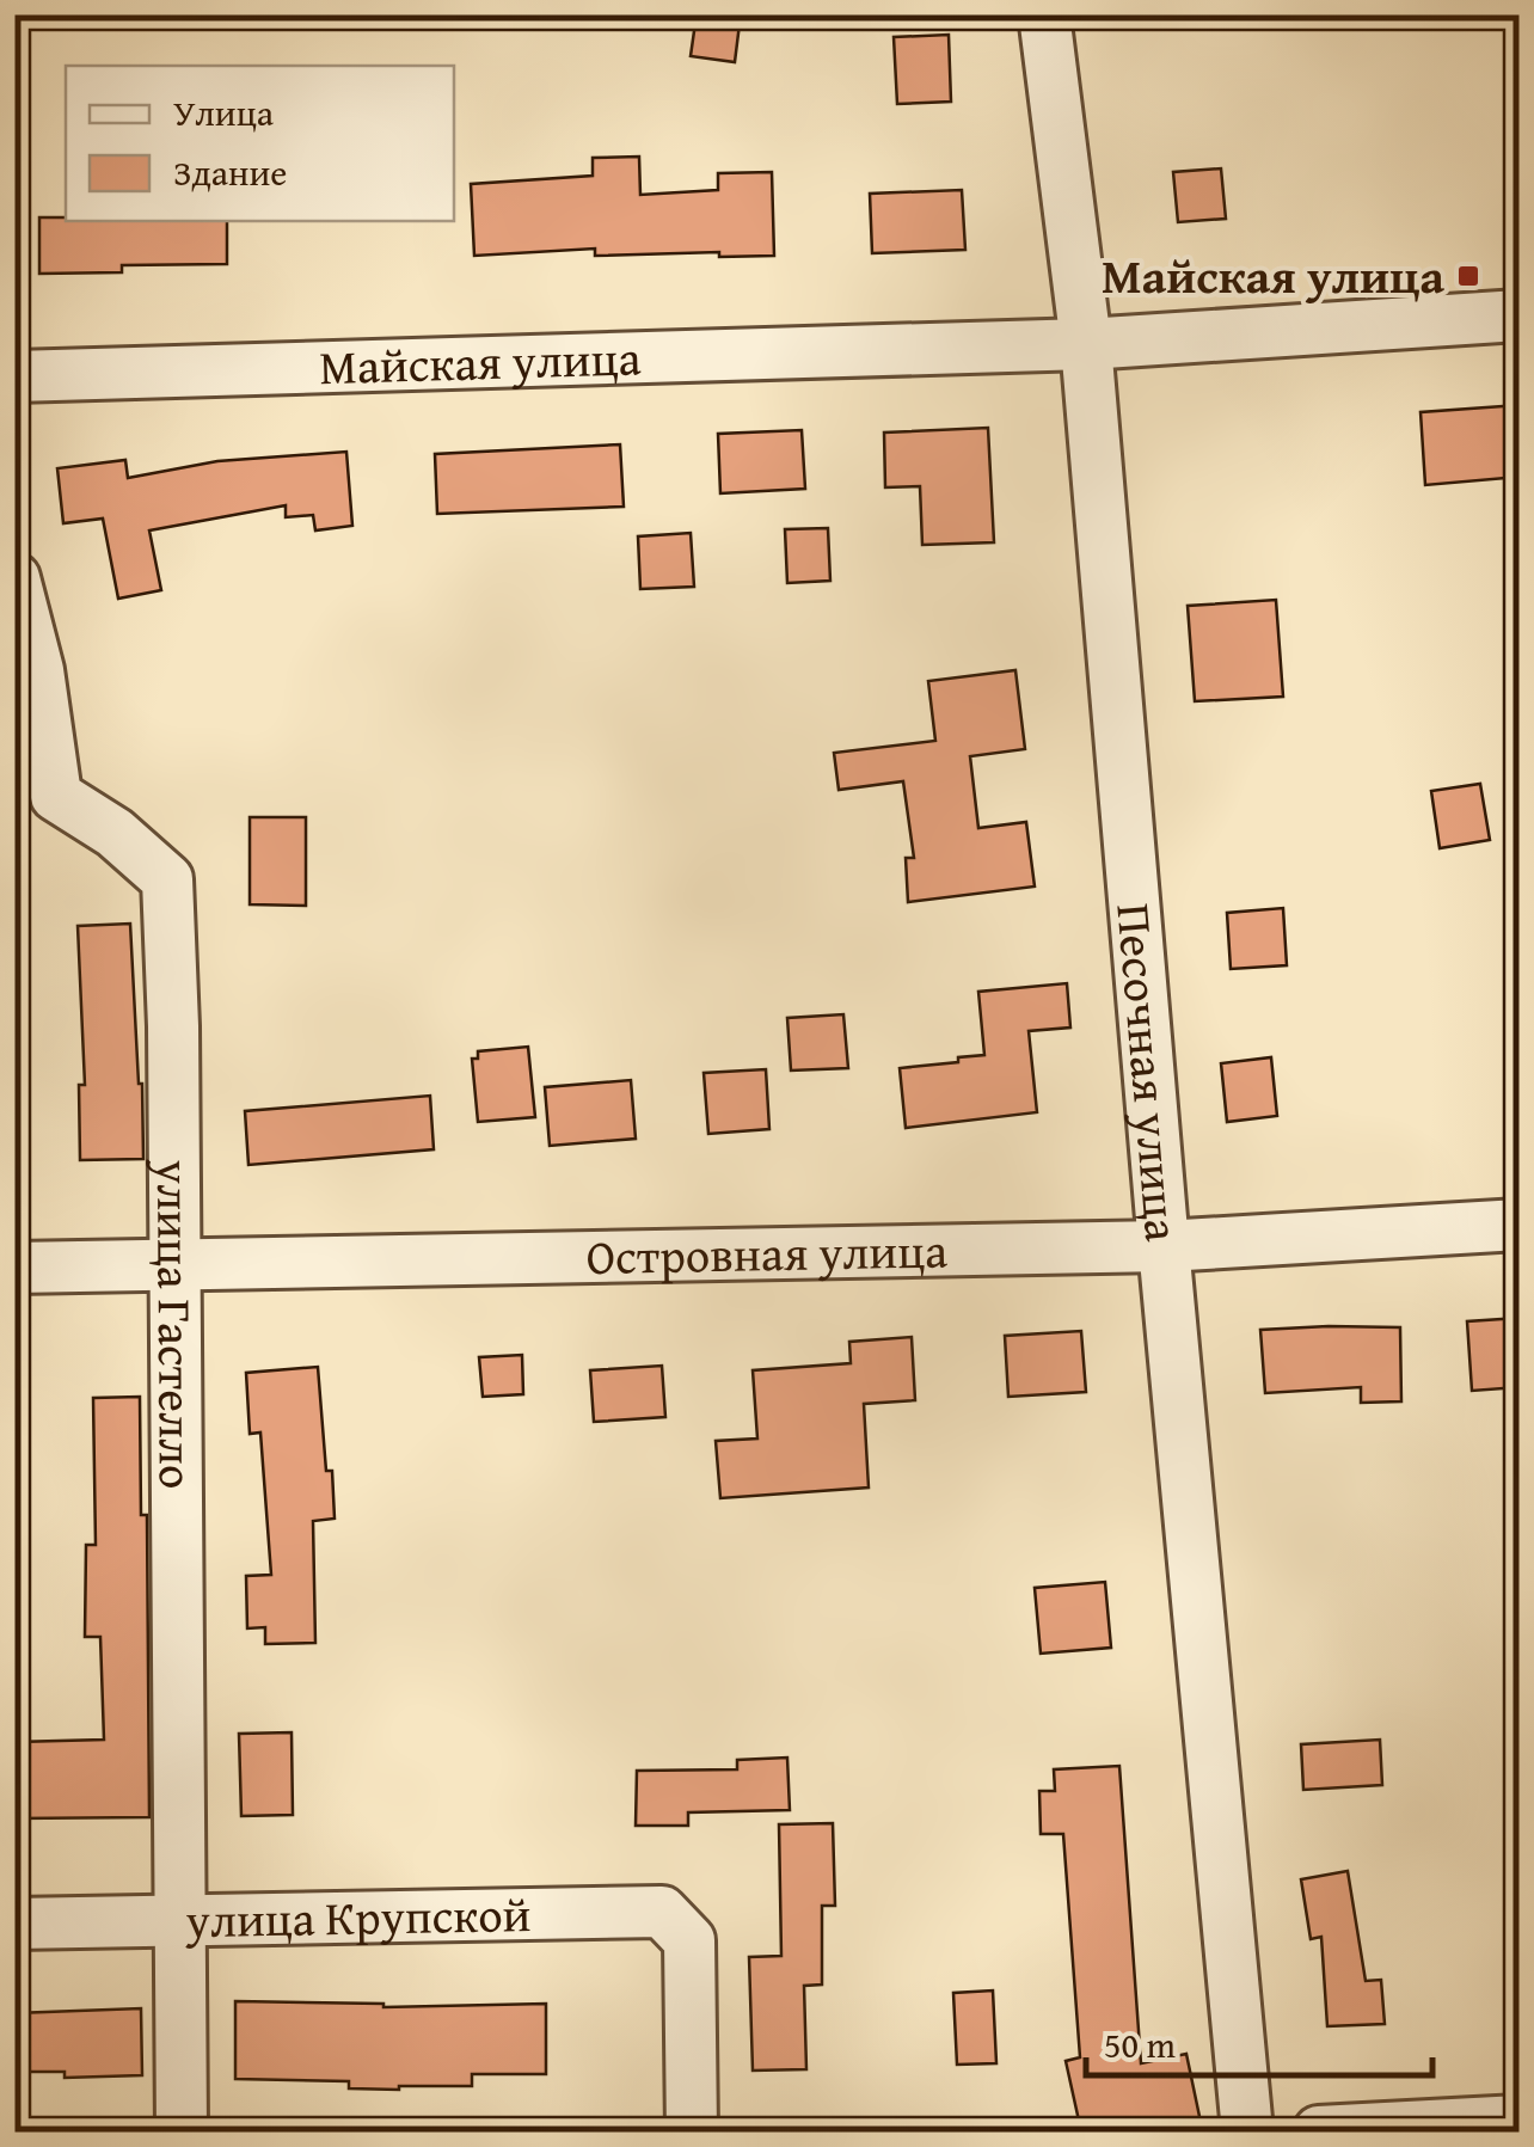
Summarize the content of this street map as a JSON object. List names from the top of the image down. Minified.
{"streets":{"street":["Майская улица","Песочная улица","Островная улица","улица Гастелло","улица Крупской"]},"crossings":[["Майская улица","Песочная улица"],["Песочная улица","Островная улица"],["Островная улица","улица Гастелло"],["улица Гастелло","улица Крупской"]],"places":{"transit":["Майская улица"]},"legend":["Улица","Здание"],"scale_bar":"50 m"}
